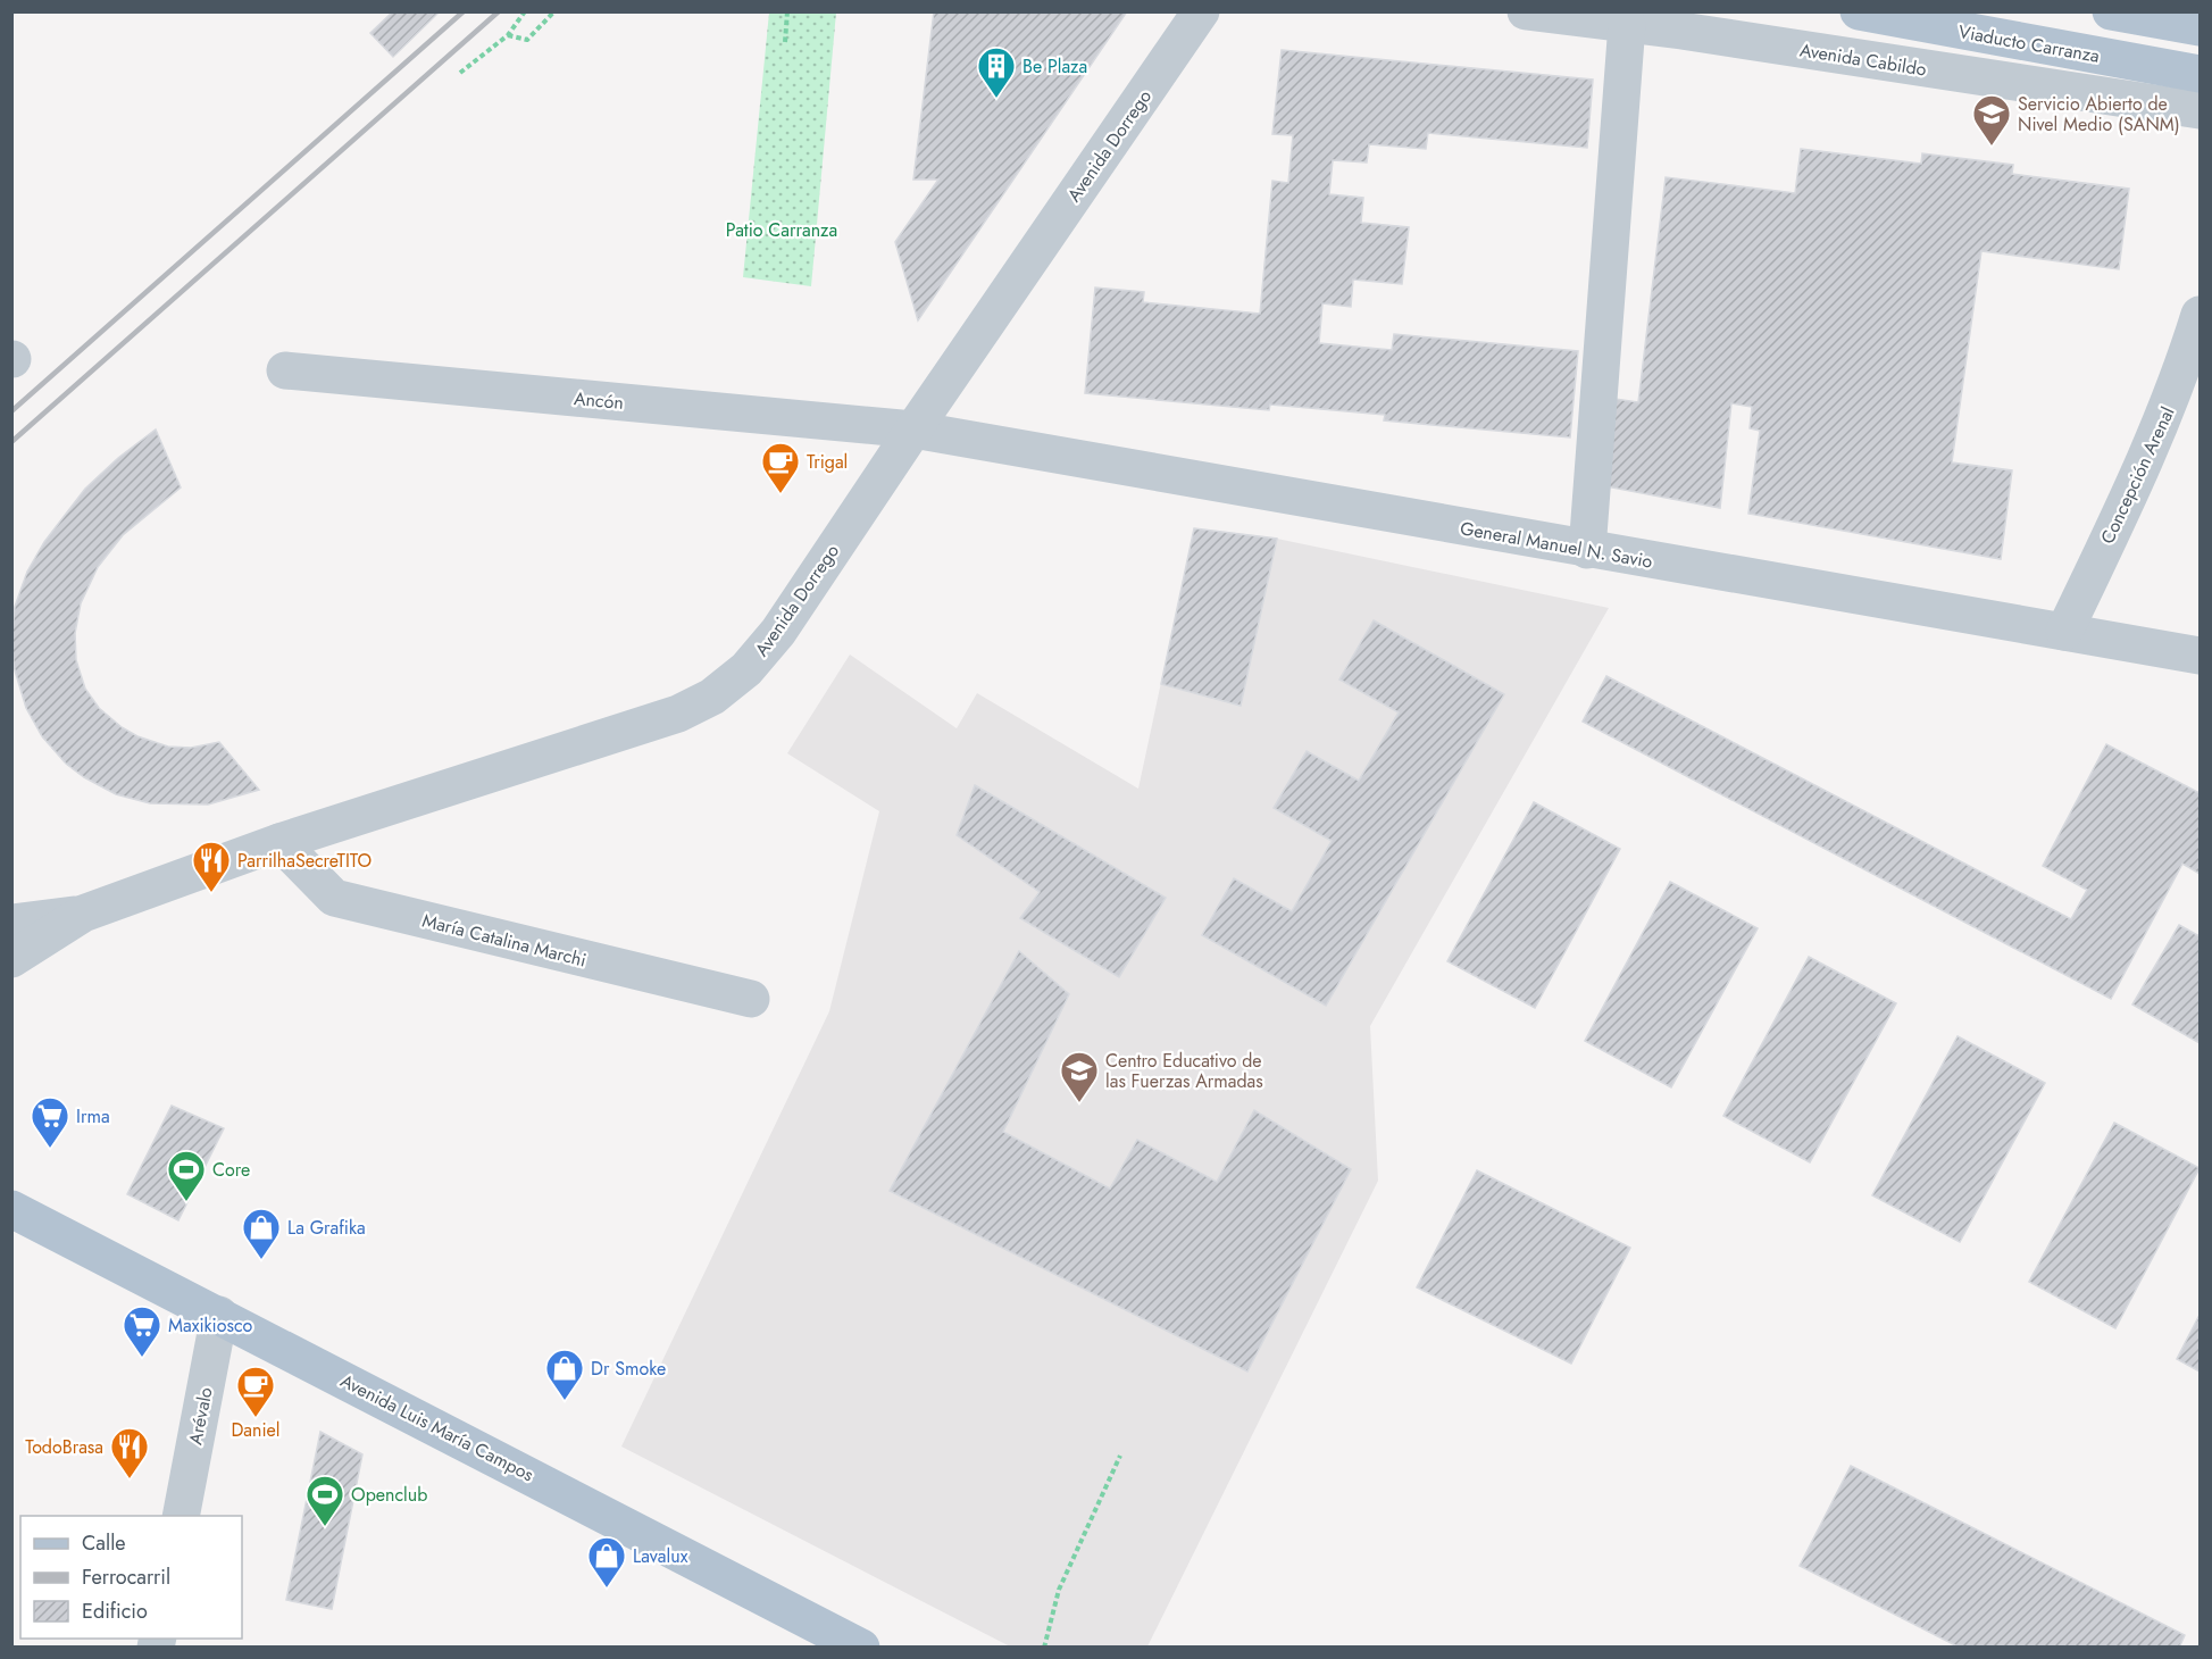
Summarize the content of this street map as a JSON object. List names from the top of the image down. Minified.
{"streets":{"main road":["Viaducto Carranza","Avenida Luis María Campos"],"street":["Avenida Cabildo","Avenida Dorrego","Ancón","Concepción Arenal","General Manuel N. Savio","María Catalina Marchi","Arévalo"]},"crossings":[["Avenida Dorrego","Ancón"],["Avenida Dorrego","General Manuel N. Savio"],["Avenida Dorrego","María Catalina Marchi"],["Ancón","General Manuel N. Savio"],["Concepción Arenal","General Manuel N. Savio"],["Arévalo","Avenida Luis María Campos"]],"parks":["Patio Carranza"],"places":{"building":["Be Plaza"],"school or university":["Servicio Abierto de Nivel Medio (SANM)","Centro Educativo de las Fuerzas Armadas"],"cafe":["Trigal","Daniel"],"restaurant":["ParrilhaSecreTITO","TodoBrasa"],"supermarket":["Irma","Maxikiosco"],"sports":["Core","Openclub"],"shop":["La Grafika","Dr Smoke","Lavalux"]},"legend":["Calle","Ferrocarril","Edificio"]}
